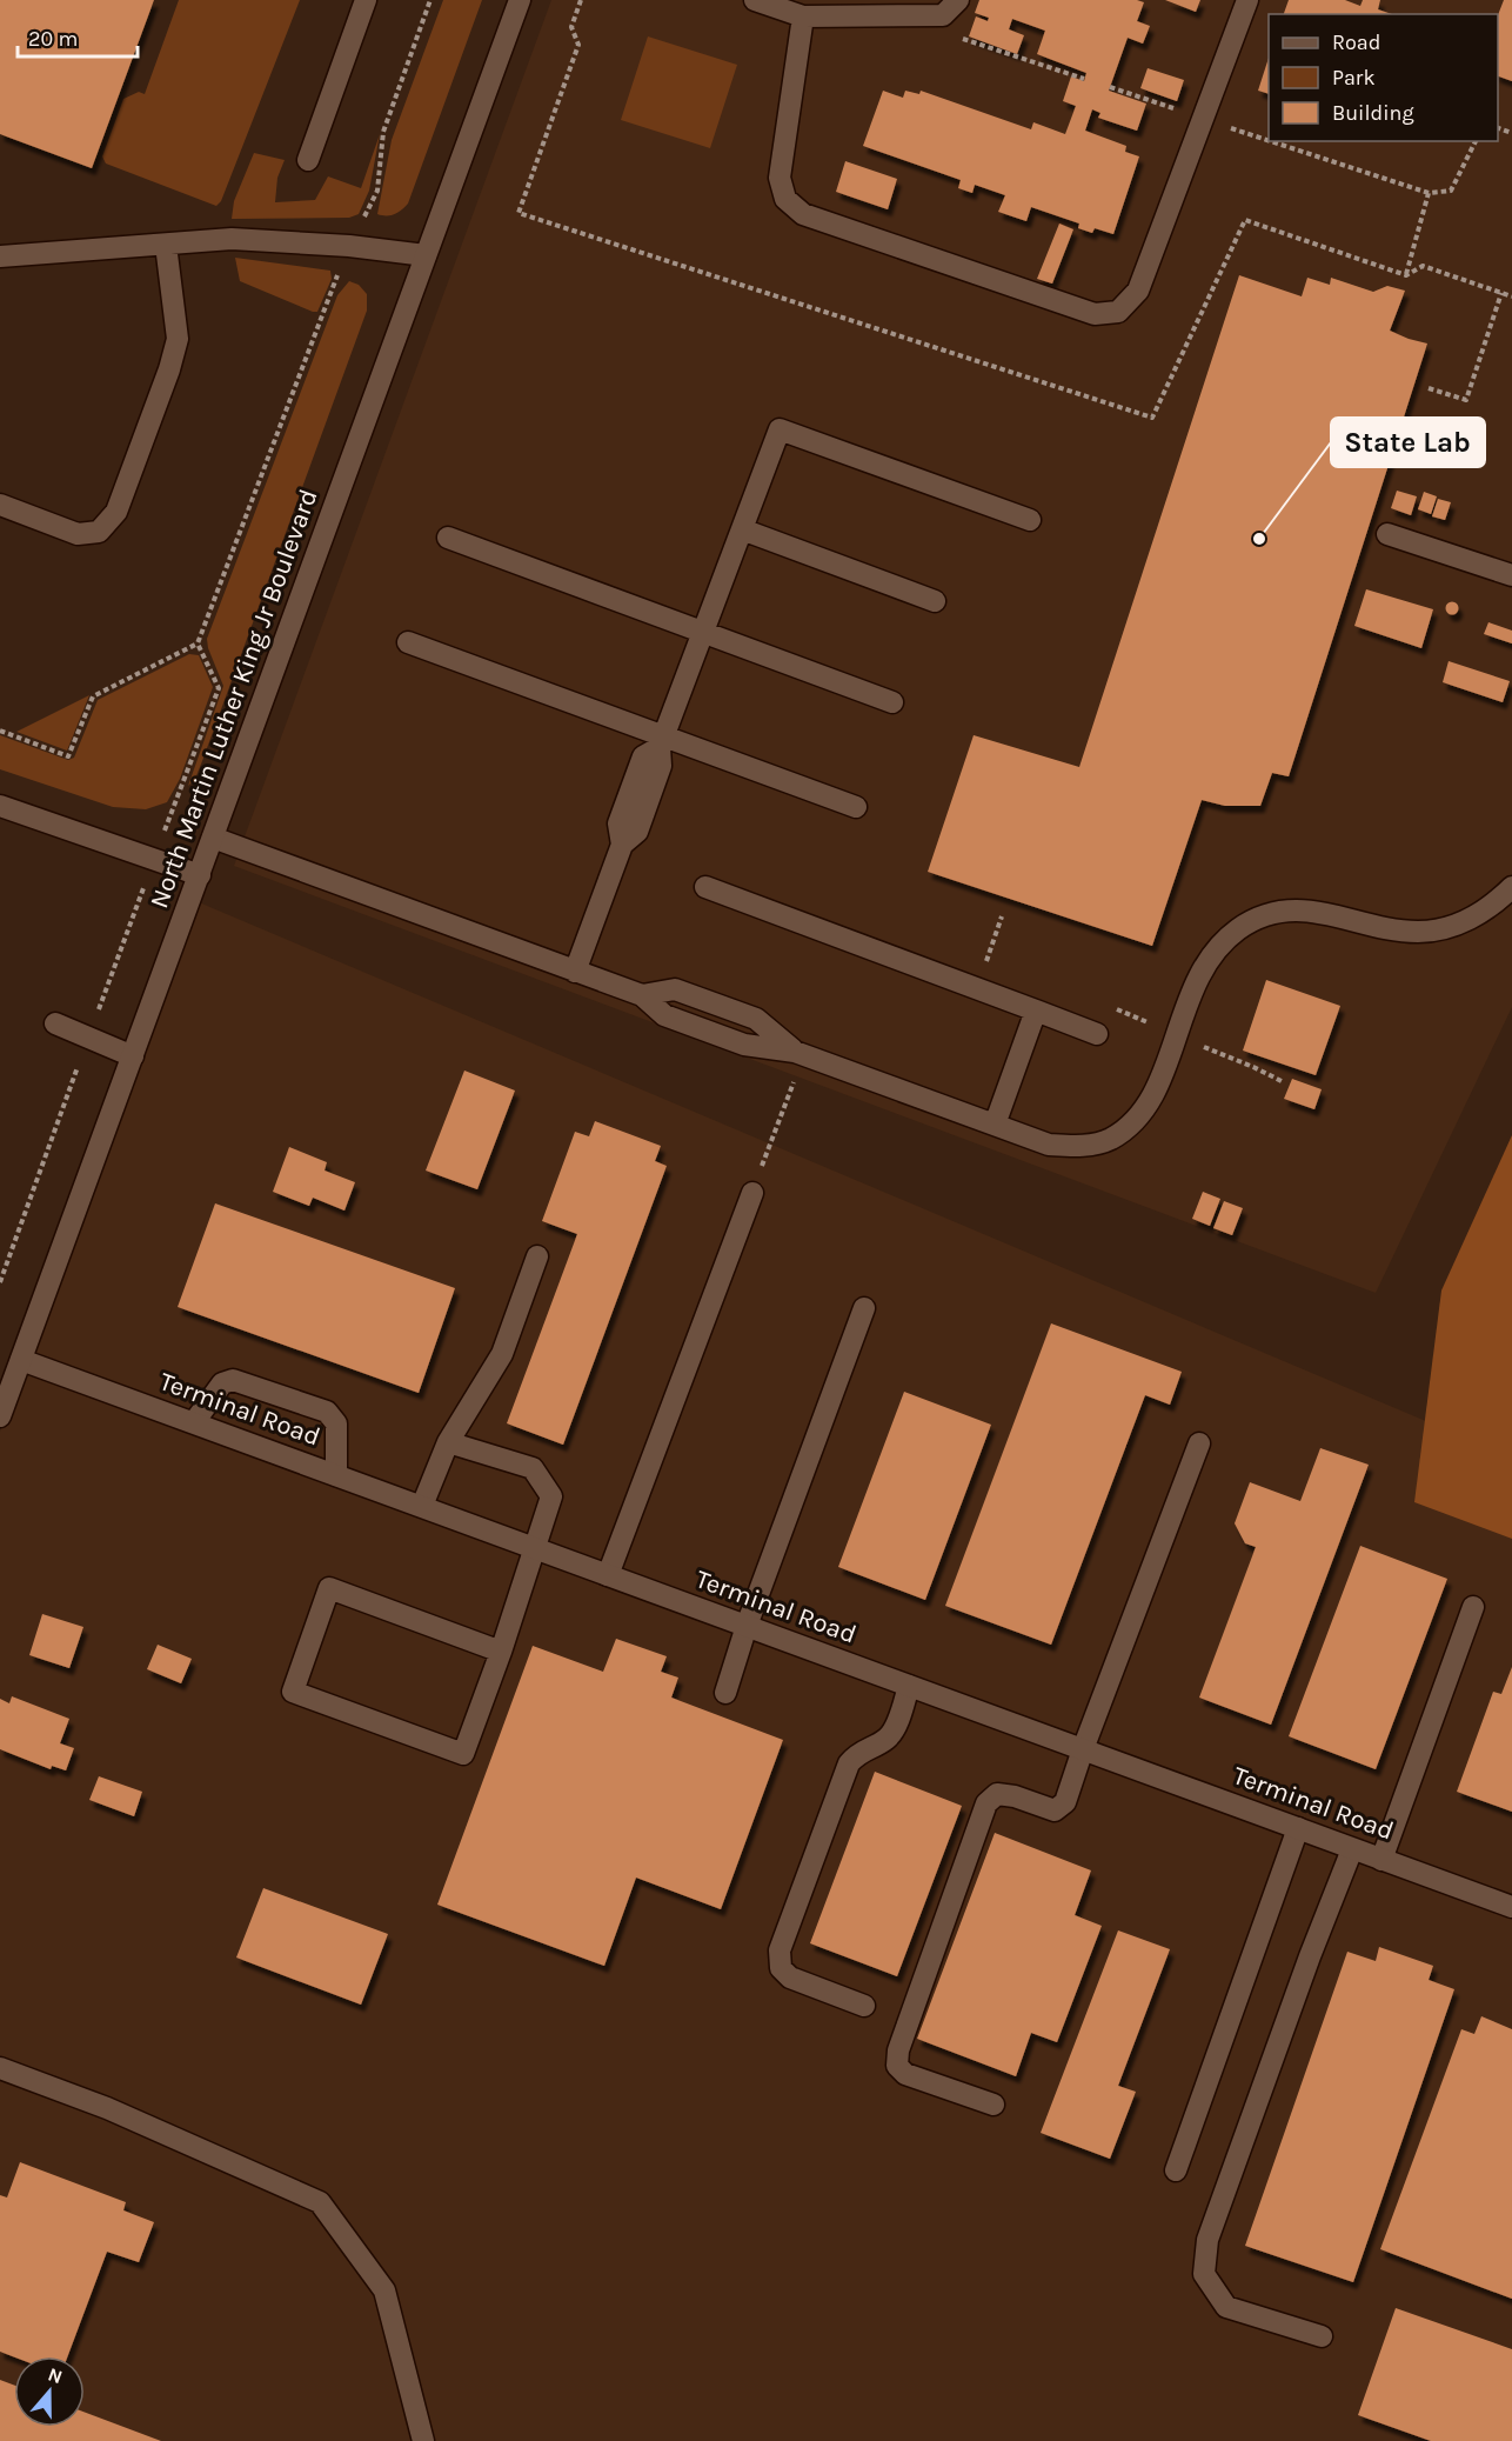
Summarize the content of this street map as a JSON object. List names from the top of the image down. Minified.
{"streets":{"street":["North Martin Luther King Jr Boulevard","Terminal Road"]},"crossings":[["North Martin Luther King Jr Boulevard","Terminal Road"]],"places":["State Lab"],"legend":["Road","Park","Building"],"scale_bar":"20 m","north":"top"}
